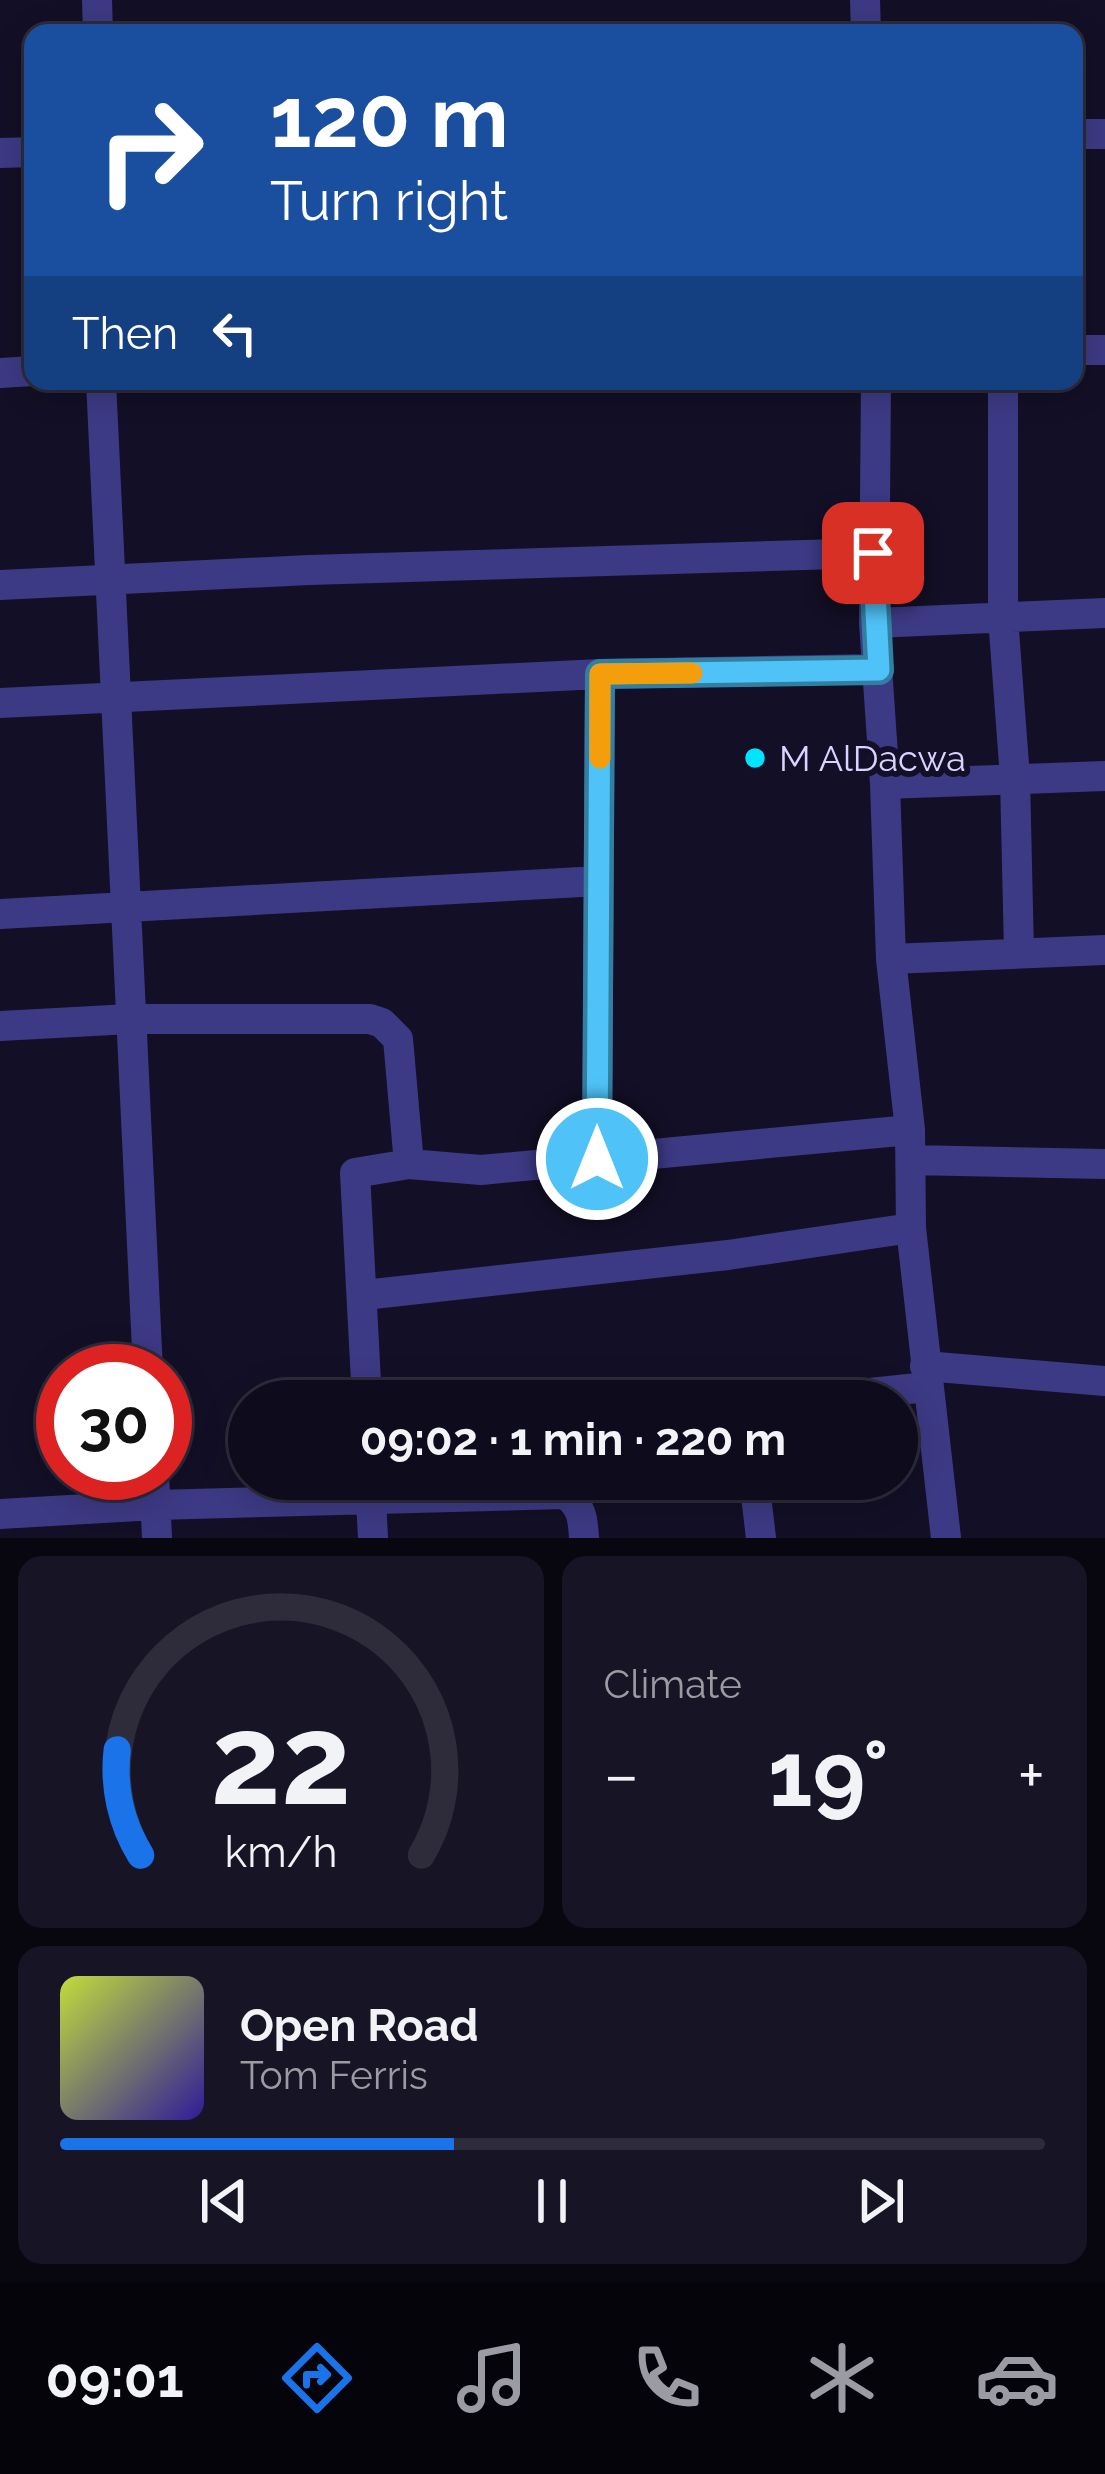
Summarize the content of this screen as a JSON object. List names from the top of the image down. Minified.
{"places":["M AlDacwa"],"page":{"turn":["120 m","Turn right"],"then":"Then","limit":"30","trip":"09:02 · 1 min · 220 m","tile":"Climate","heat":["−","19°","+"],"song":["Open Road","Tom Ferris"],"tabs":"09:01","gauge":["22","km/h"]}}
